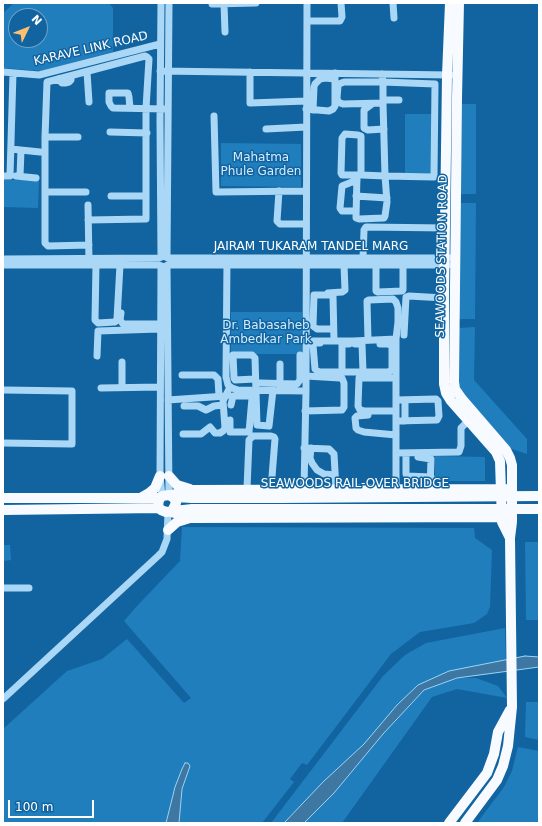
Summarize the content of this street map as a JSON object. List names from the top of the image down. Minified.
{"streets":{"main road":["SEAWOODS STATION ROAD","SEAWOODS RAIL-OVER BRIDGE"],"street":["KARAVE LINK ROAD","JAIRAM TUKARAM TANDEL MARG"]},"crossings":[["JAIRAM TUKARAM TANDEL MARG","SEAWOODS STATION ROAD"]],"parks":["Mahatma Phule Garden","Dr. Babasaheb Ambedkar Park"],"scale_bar":"100 m","north":"top right"}
